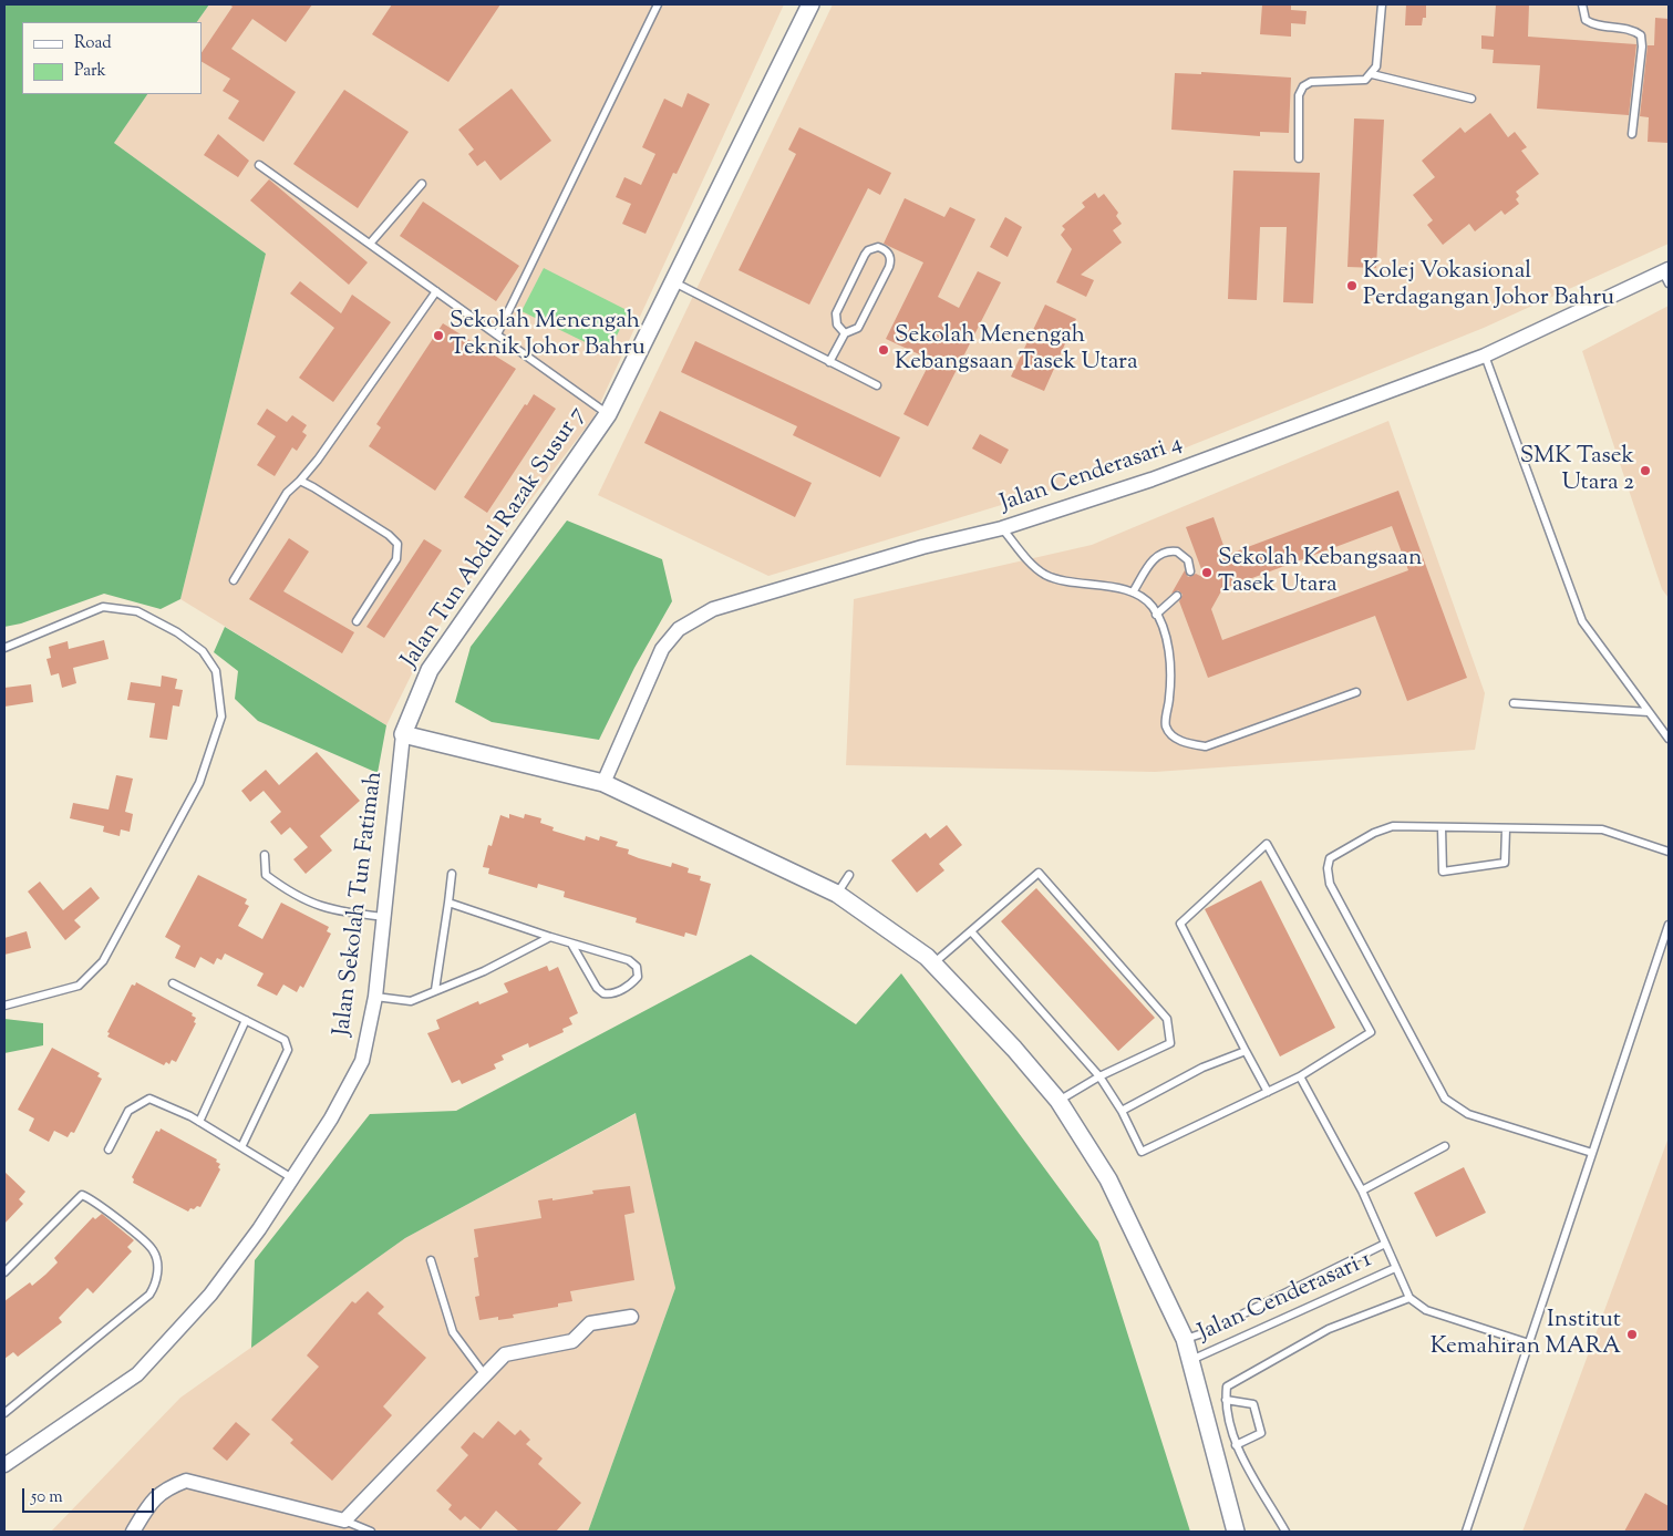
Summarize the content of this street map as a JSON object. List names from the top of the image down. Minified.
{"streets":{"street":["Jalan Cenderasari 4","Jalan Tun Abdul Razak Susur 7","Jalan Sekolah Tun Fatimah"],"lane":["Jalan Cenderasari 1"]},"crossings":[["Jalan Tun Abdul Razak Susur 7","Jalan Sekolah Tun Fatimah"]],"places":["Kolej Vokasional Perdagangan Johor Bahru","Sekolah Menengah Teknik Johor Bahru","Sekolah Menengah Kebangsaan Tasek Utara","SMK Tasek Utara 2","Sekolah Kebangsaan Tasek Utara","Institut Kemahiran MARA"],"legend":["Road","Park"],"scale_bar":"50 m"}
